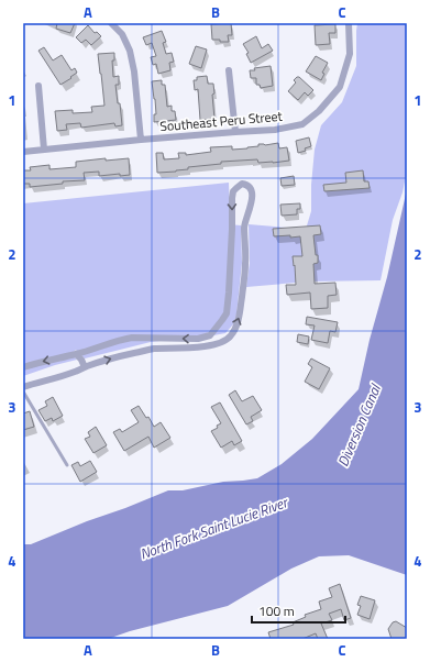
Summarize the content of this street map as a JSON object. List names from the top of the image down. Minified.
{"streets":{"street":["Southeast Peru Street"]},"water":["Diversion Canal","North Fork Saint Lucie River"],"scale_bar":"100 m","grid":{"columns":["A","B","C"],"rows":["1","2","3","4"]}}
